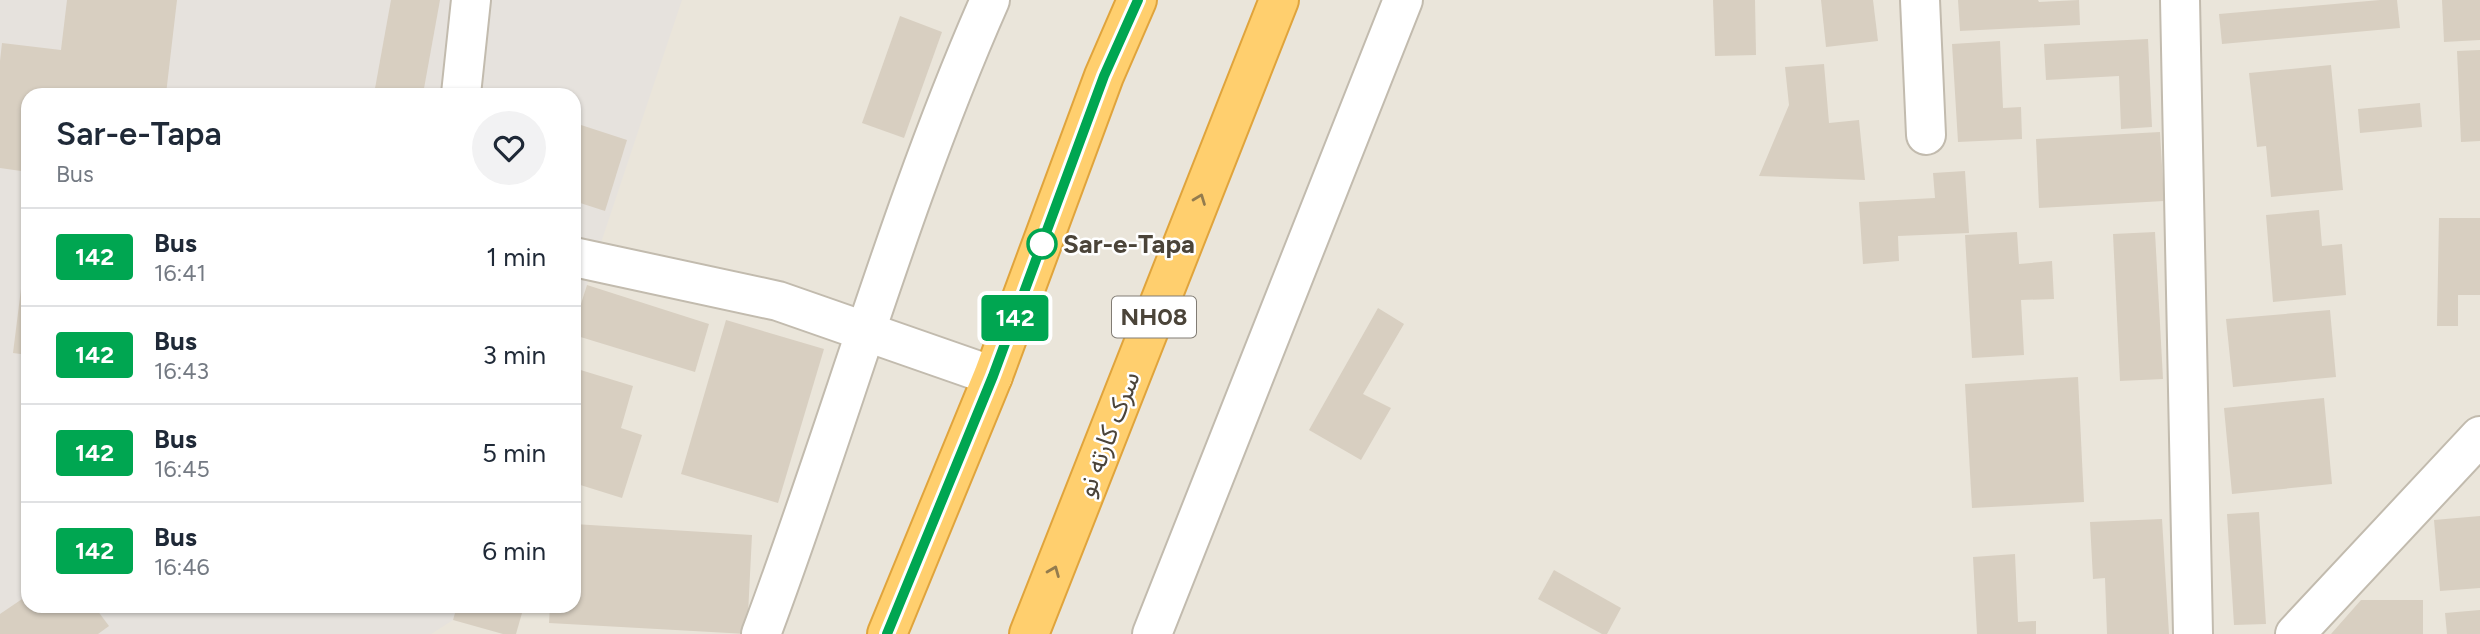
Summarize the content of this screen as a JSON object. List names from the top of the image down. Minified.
{"streets":{"highway":["NH08","سرک کارته نو"]},"places":["Sar-e-Tapa"],"lines":["bus line 142"],"page":{"on_map":"142","heading":["Sar-e-Tapa","Bus"],"list":[{"mark":"142","name":"Bus","note":"16:41","value":"1 min"},{"mark":"142","name":"Bus","note":"16:43","value":"3 min"},{"mark":"142","name":"Bus","note":"16:45","value":"5 min"},{"mark":"142","name":"Bus","note":"16:46","value":"6 min"}]}}
